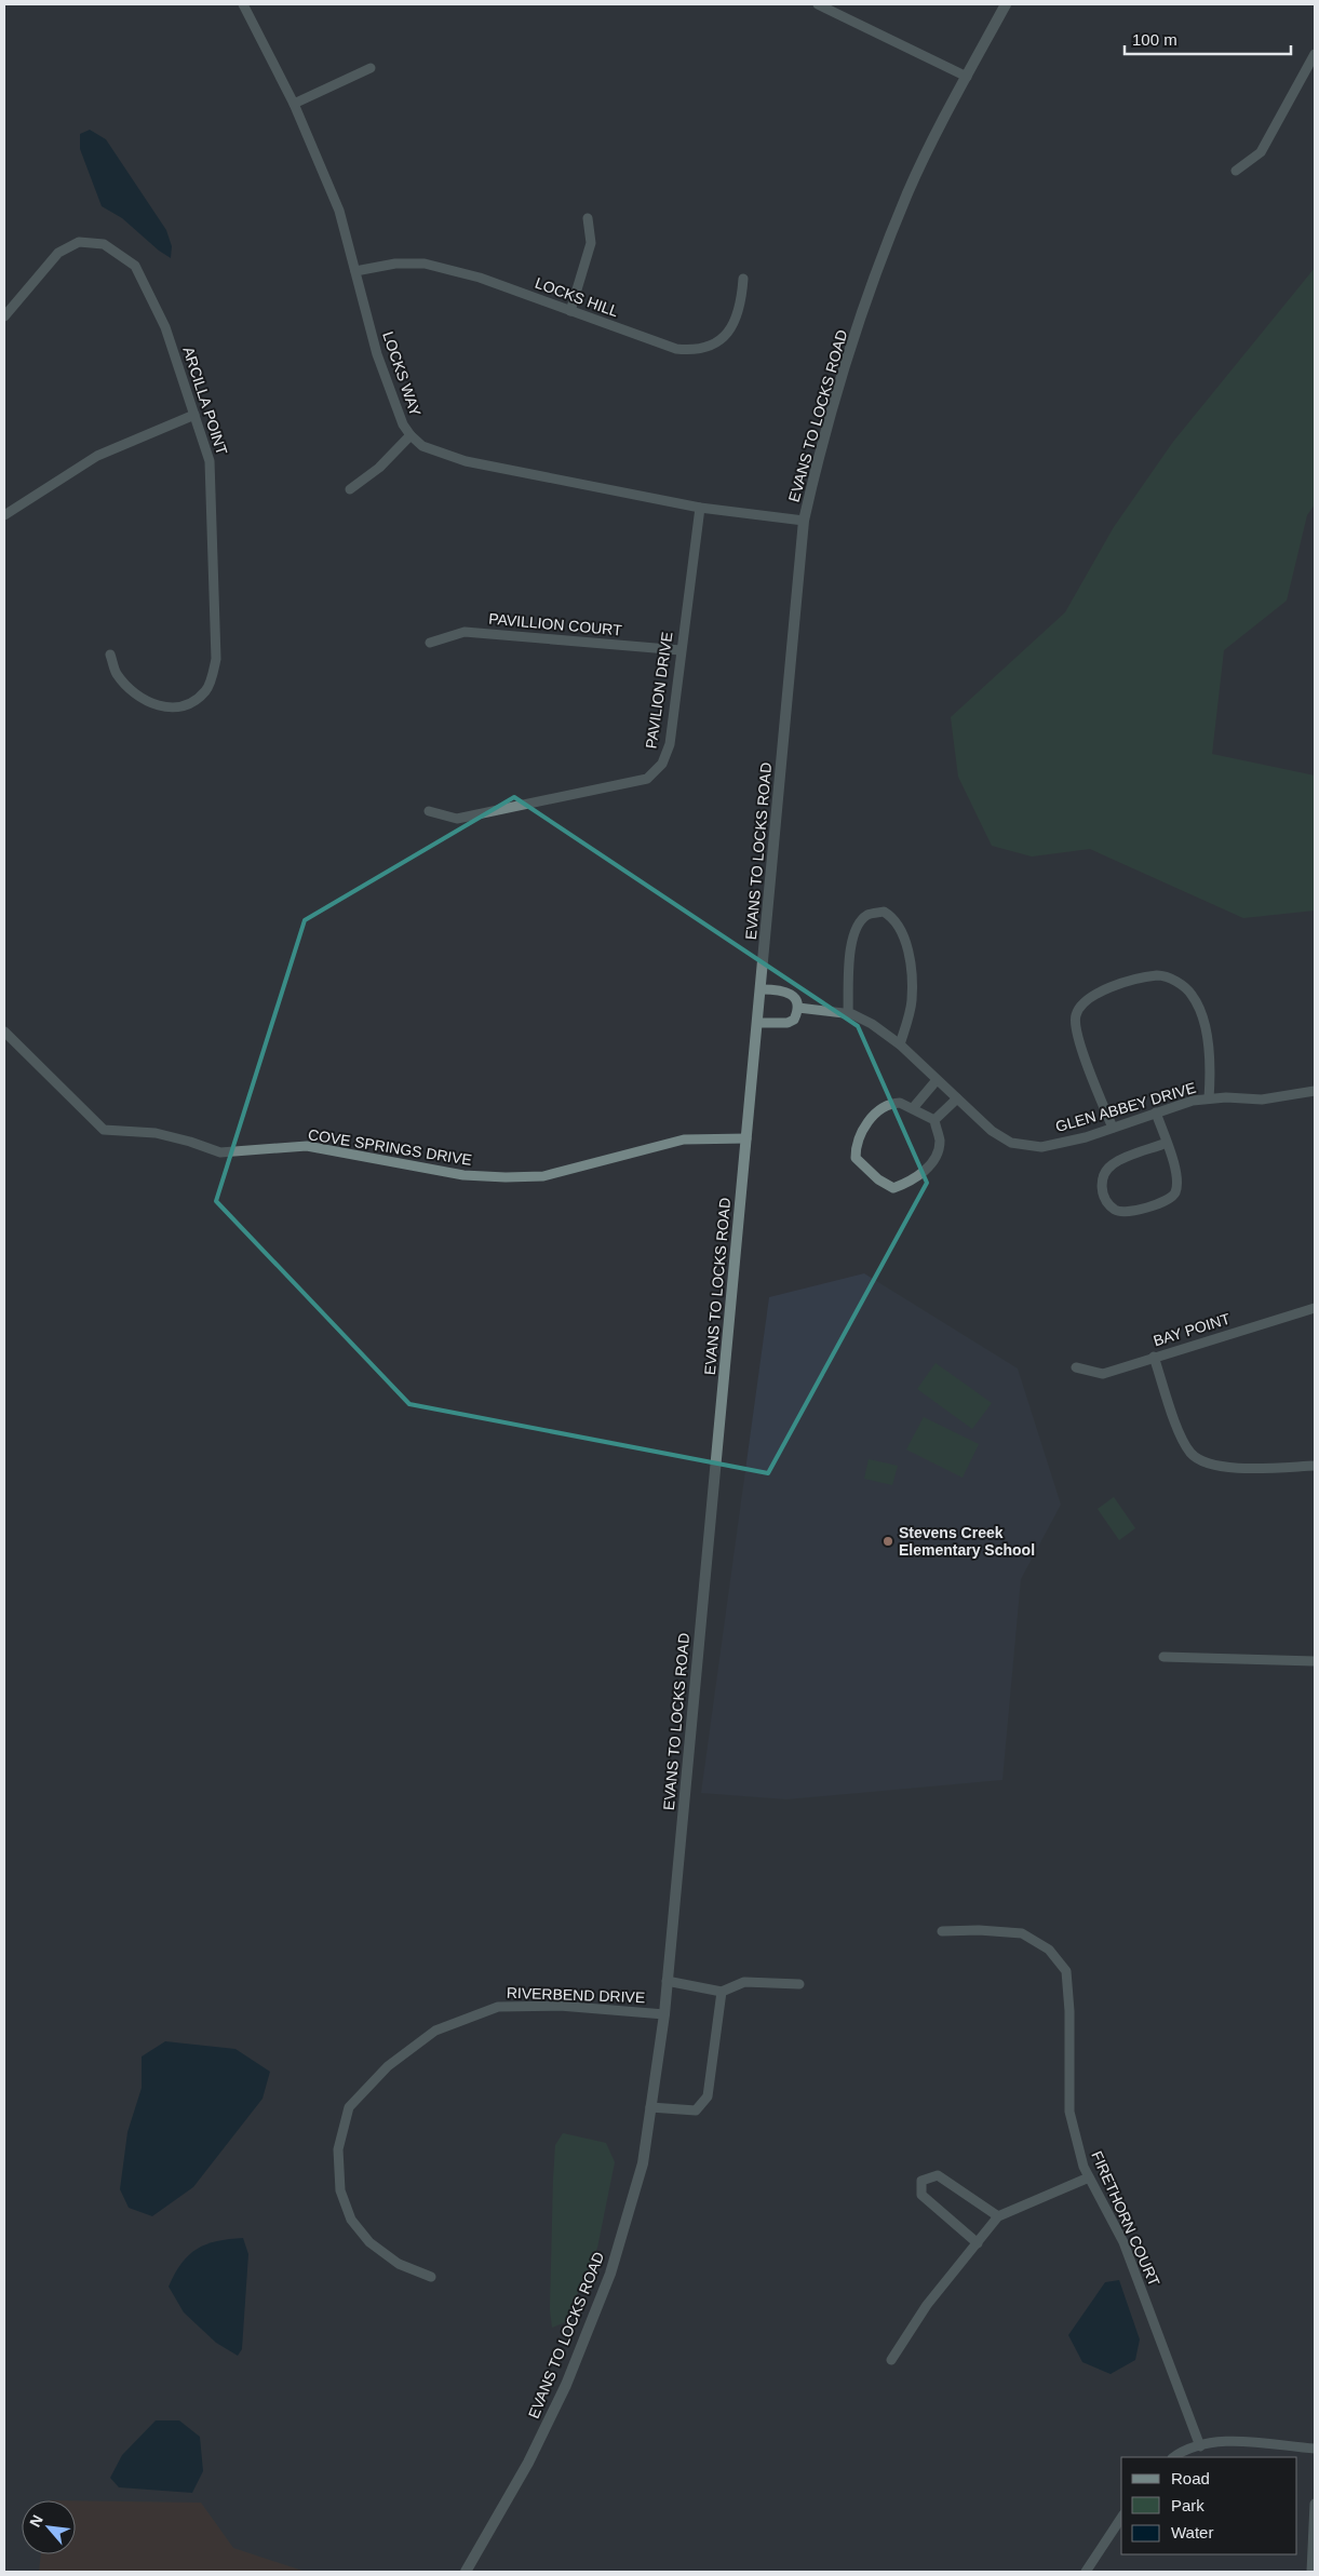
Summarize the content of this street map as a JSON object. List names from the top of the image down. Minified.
{"streets":{"street":["LOCKS HILL","LOCKS WAY","ARCILLA POINT","EVANS TO LOCKS ROAD","PAVILLION COURT","PAVILION DRIVE","GLEN ABBEY DRIVE","COVE SPRINGS DRIVE","BAY POINT","RIVERBEND DRIVE","FIRETHORN COURT"]},"crossings":[["LOCKS HILL","LOCKS WAY"],["LOCKS WAY","EVANS TO LOCKS ROAD"],["LOCKS WAY","PAVILION DRIVE"],["EVANS TO LOCKS ROAD","COVE SPRINGS DRIVE"],["EVANS TO LOCKS ROAD","RIVERBEND DRIVE"],["PAVILLION COURT","PAVILION DRIVE"]],"places":["Stevens Creek Elementary School"],"legend":["Road","Park","Water"],"scale_bar":"100 m","north":"top left"}
